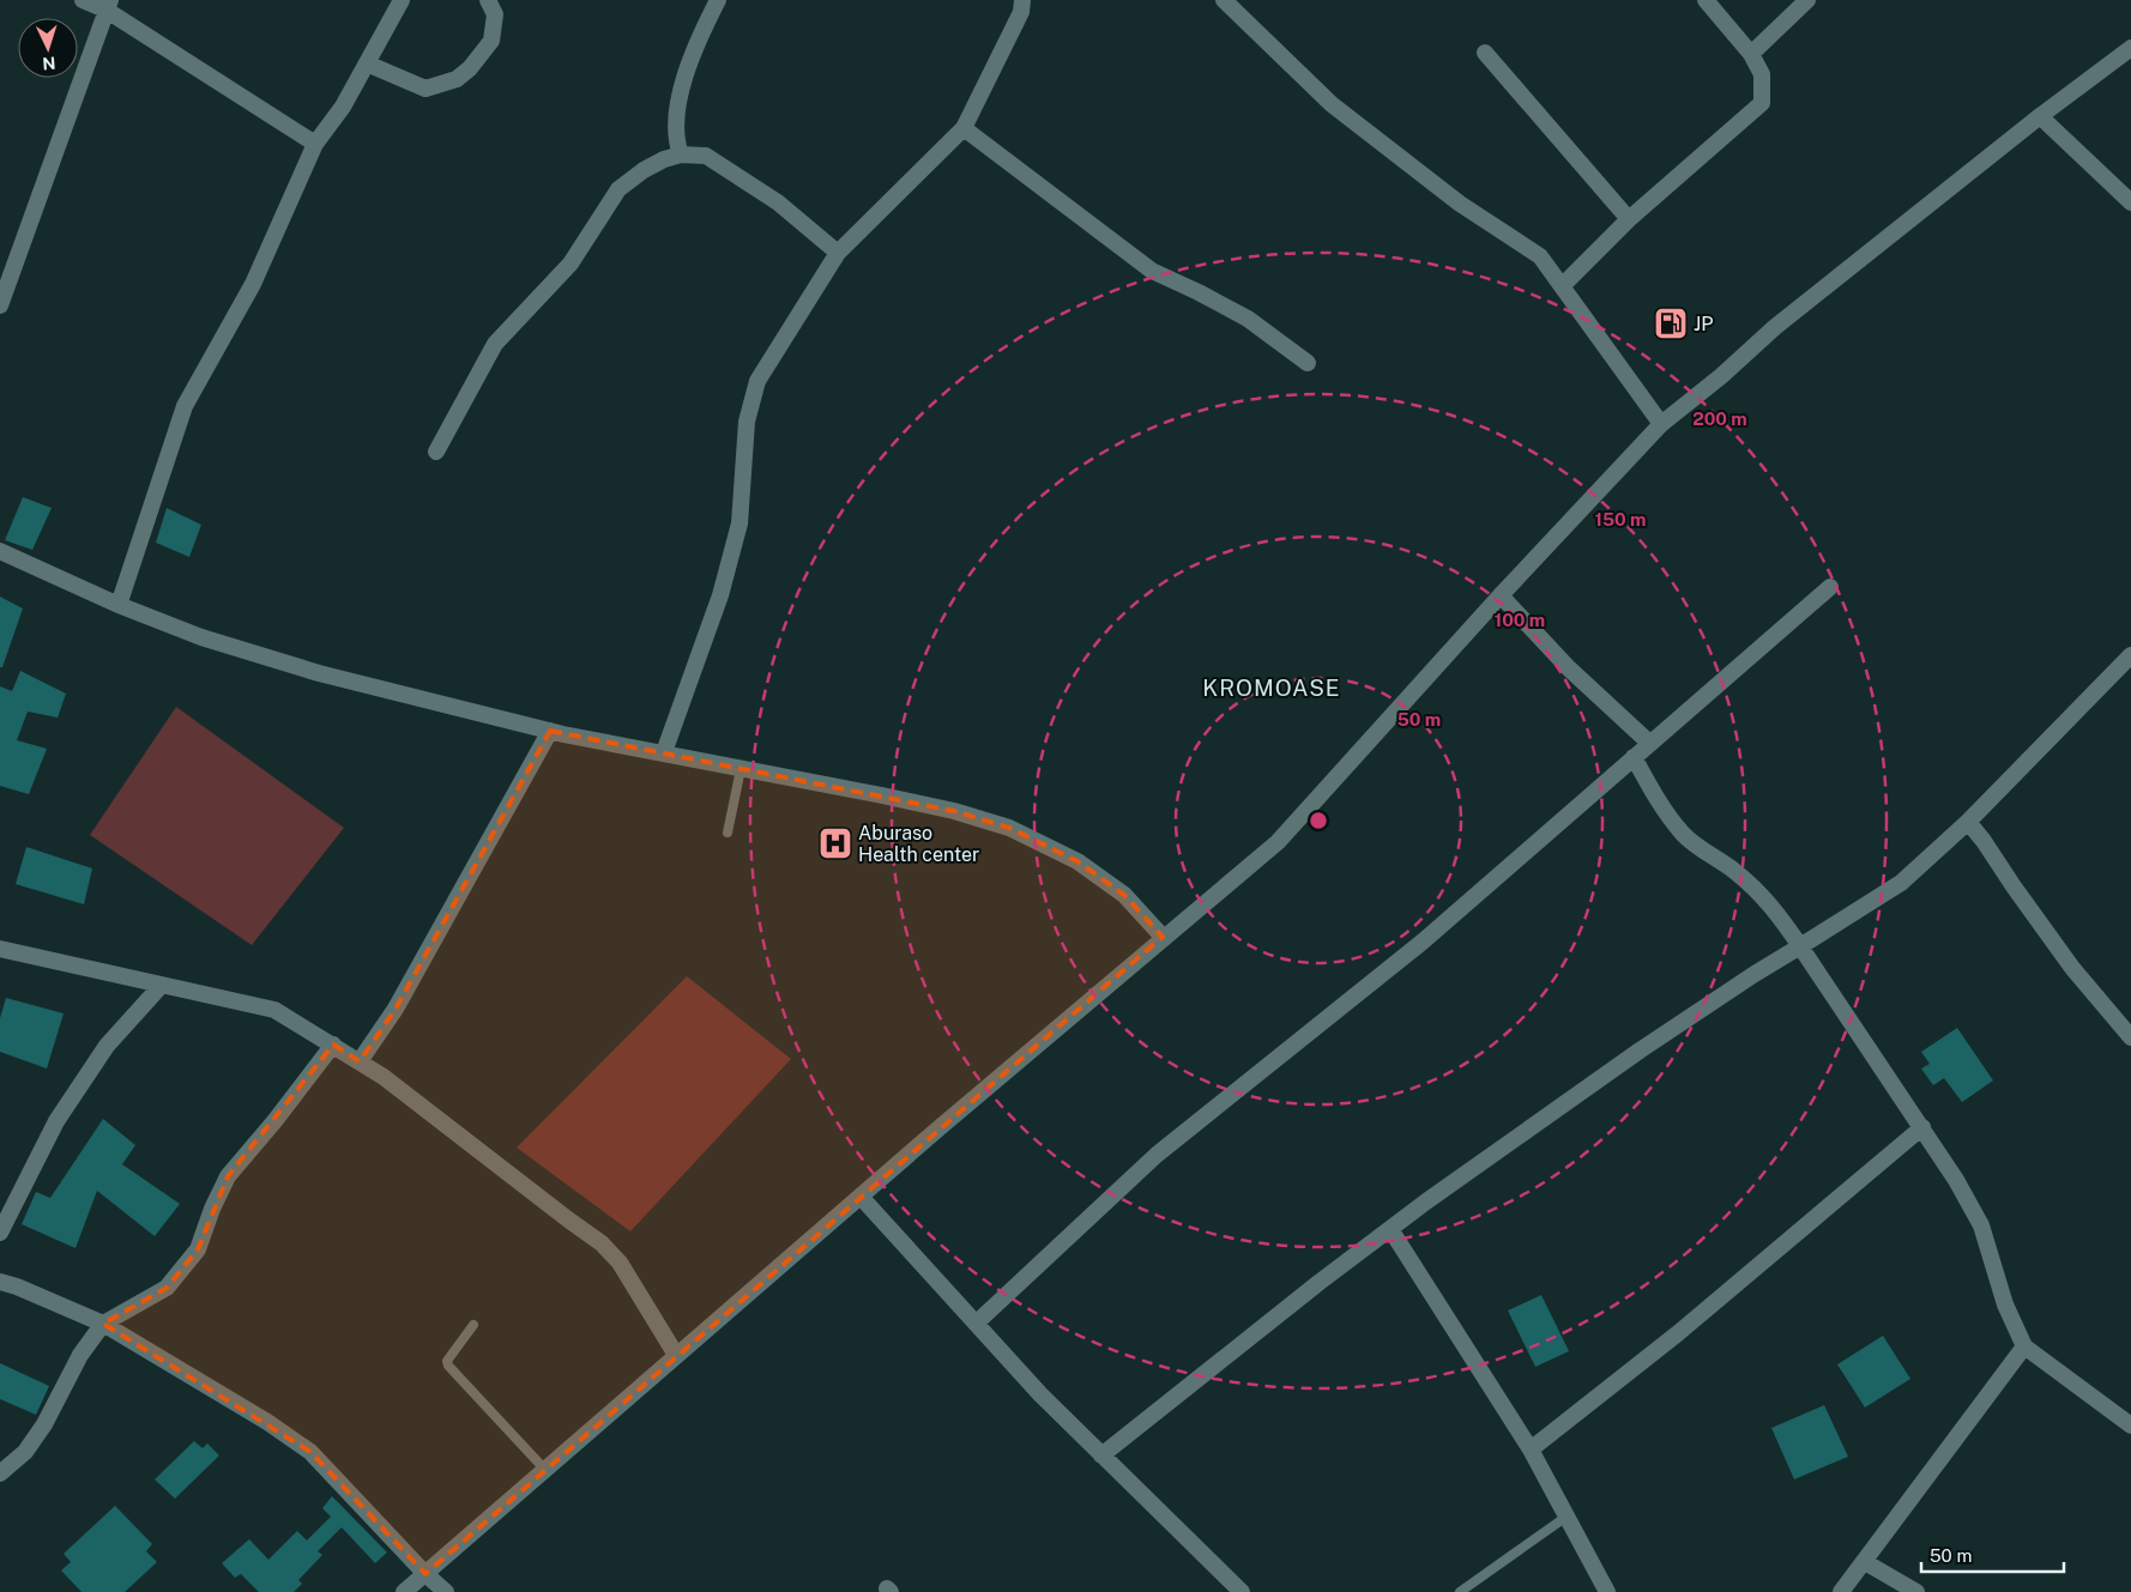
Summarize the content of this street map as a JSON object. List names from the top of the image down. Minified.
{"districts":["KROMOASE"],"places":{"fuel station":["JP"],"hospital":["Aburaso Health center"]},"scale_bar":"50 m","north":"bottom","rings":["200 m","150 m","100 m","50 m"]}
